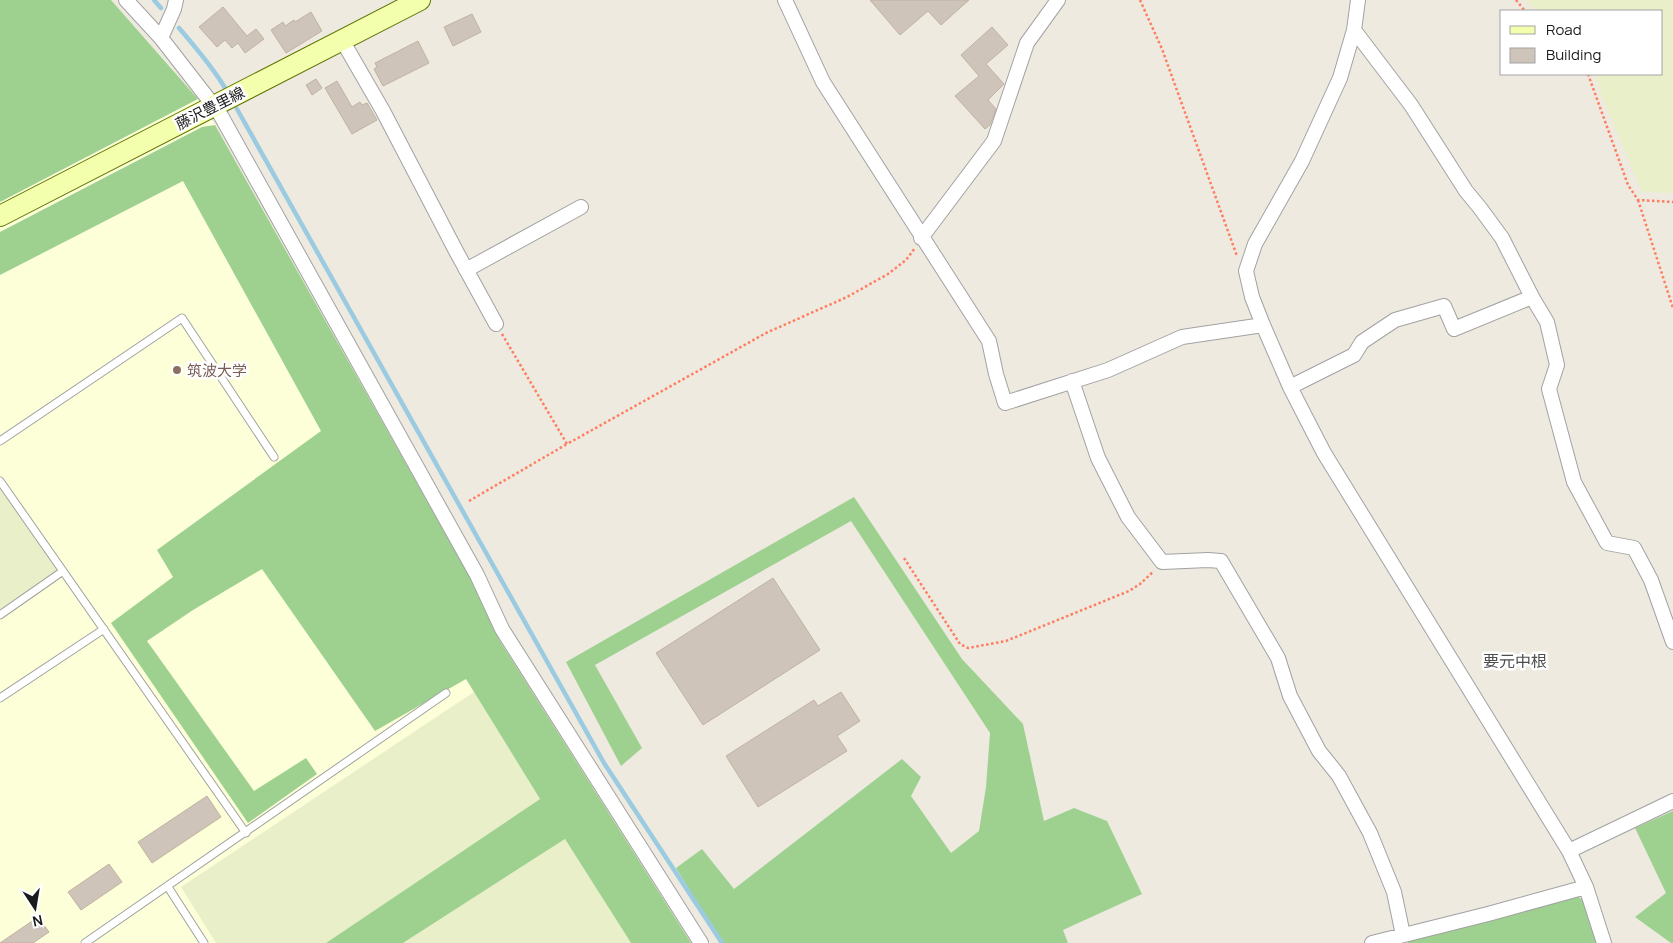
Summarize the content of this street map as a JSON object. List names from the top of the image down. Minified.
{"streets":{"main road":["藤沢豊里線"]},"districts":["要元中根"],"places":["筑波大学"],"legend":["Road","Building"],"north":"bottom"}
